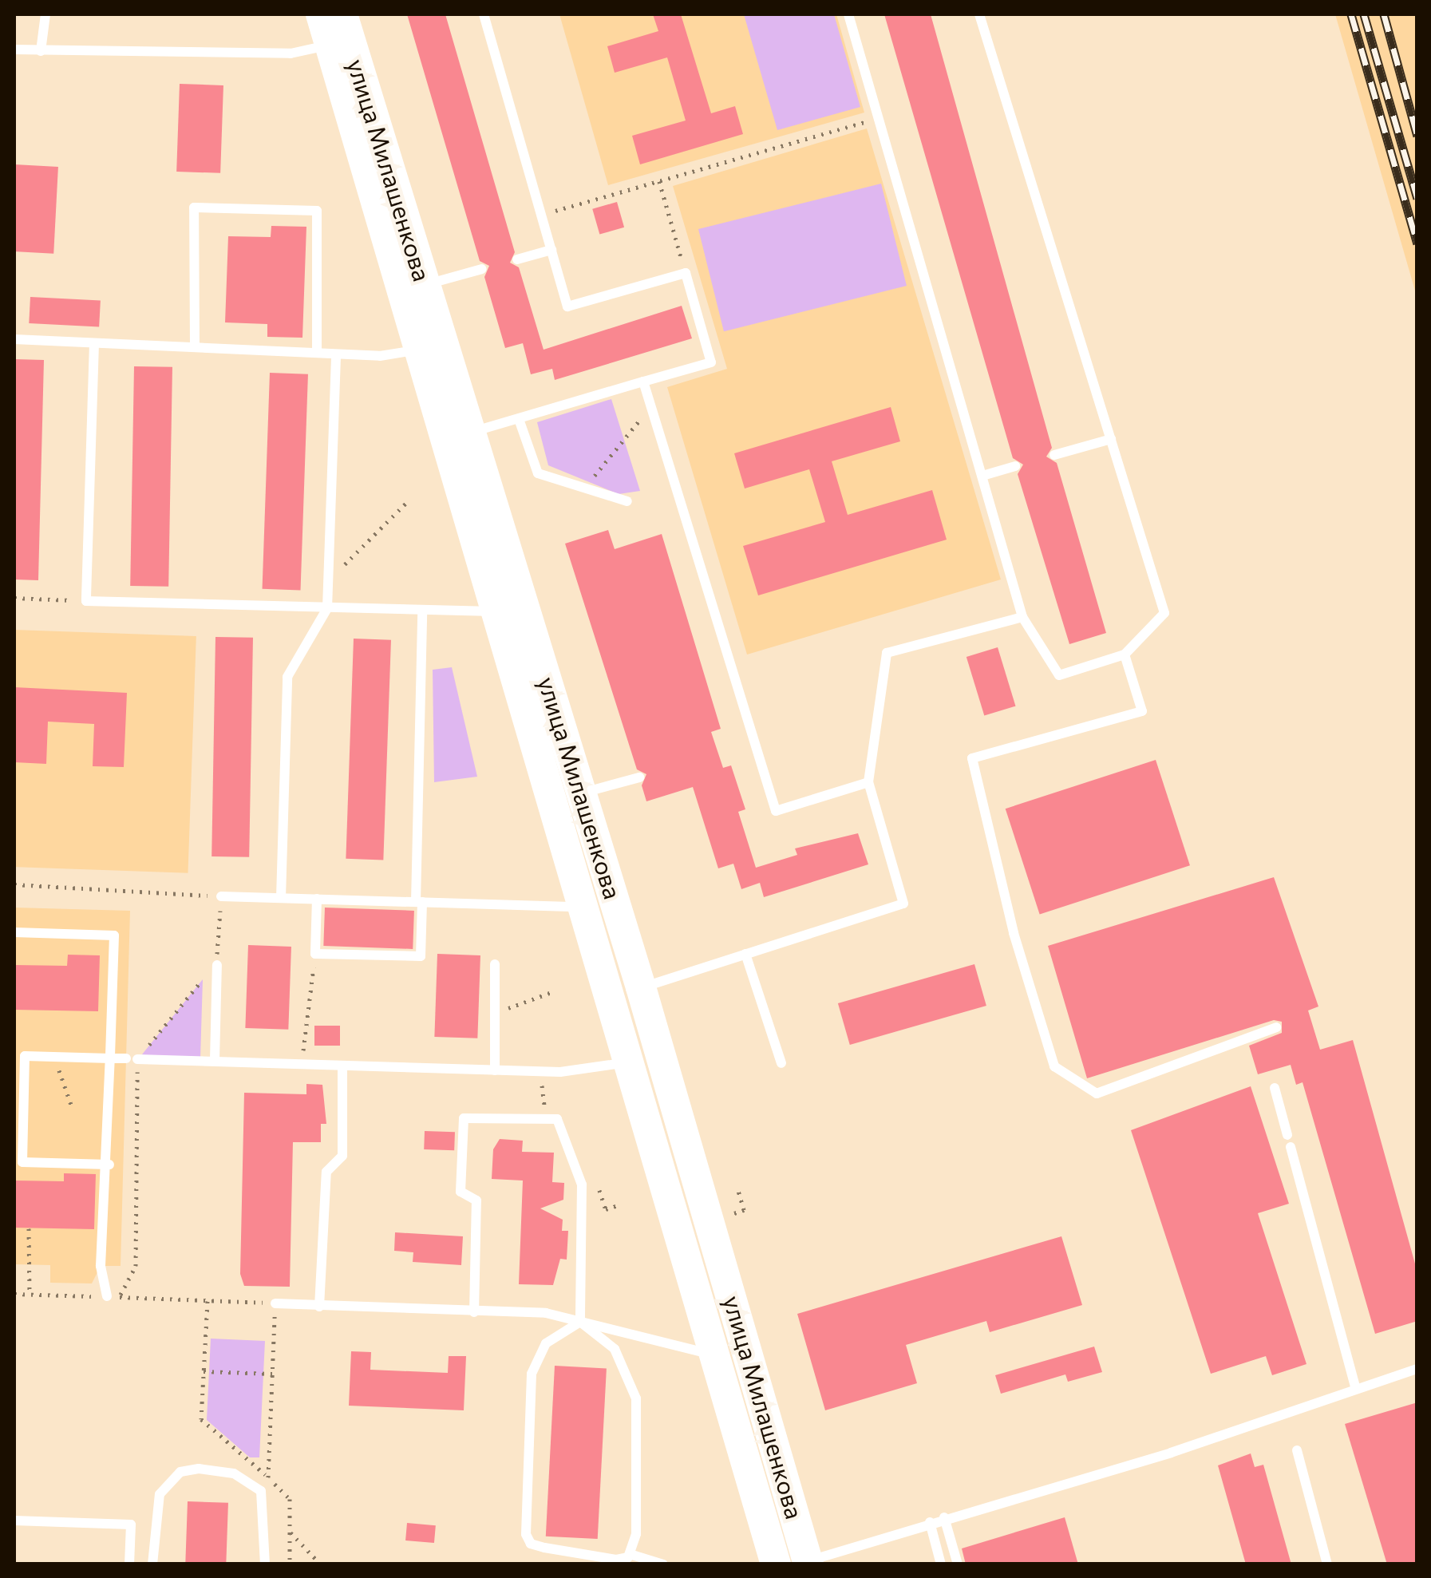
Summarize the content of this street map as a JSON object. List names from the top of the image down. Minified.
{"streets":{"main road":["улица Милашенкова"]}}
